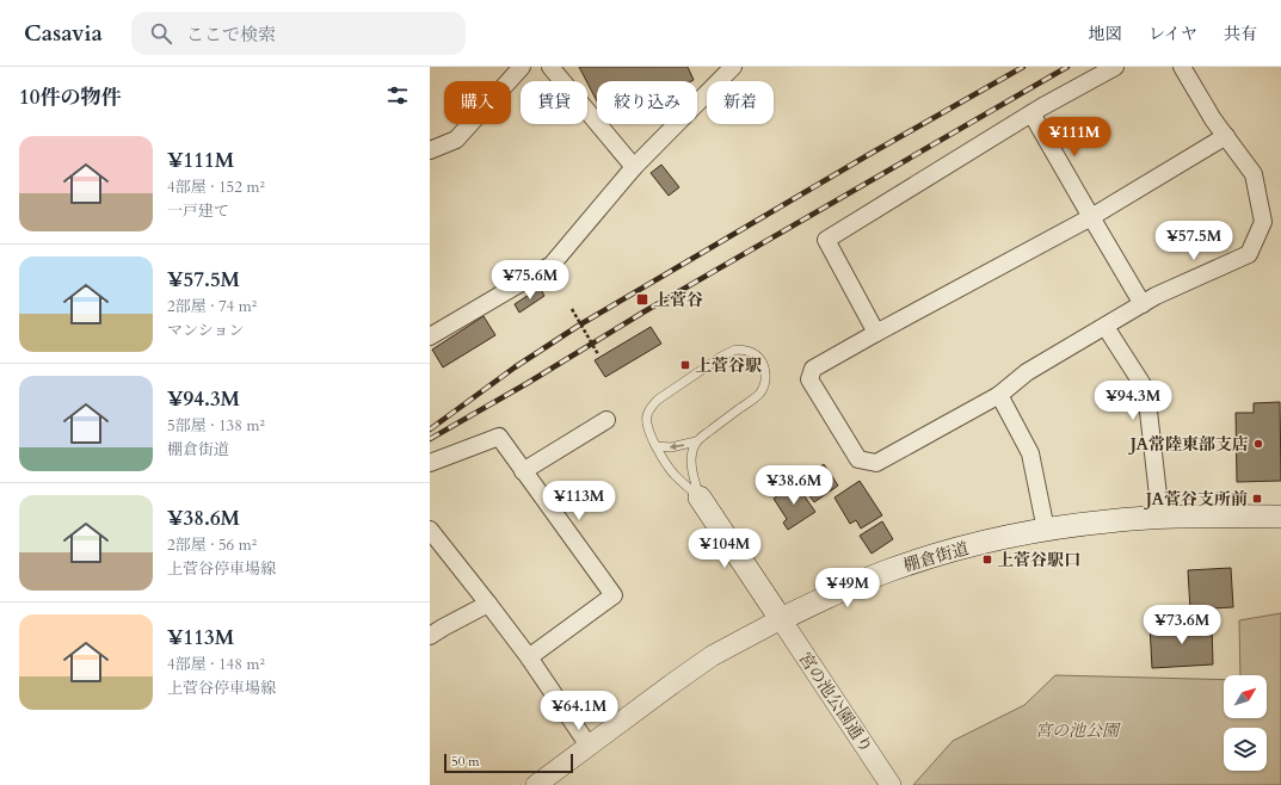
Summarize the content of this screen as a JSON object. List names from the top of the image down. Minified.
{"streets":{"main road":["棚倉街道"],"street":["宮の池公園通り"]},"crossings":[["棚倉街道","宮の池公園通り"]],"parks":["宮の池公園"],"places":{"transit":["上菅谷","上菅谷駅","JA菅谷支所前","上菅谷駅口"],"other":["JA常陸東部支店"]},"scale_bar":"50 m","north":"top right","page":{"header":"Casavia","search":"ここで検索","nav":["地図","レイヤ","共有"],"heading":"10件の物件","chip":["購入","賃貸","絞り込み","新着"],"price":["¥111M","¥57.5M","¥75.6M","¥94.3M","¥38.6M","¥113M","¥104M","¥49M","¥73.6M","¥64.1M"],"list":[{"name":"¥111M","note":"4部屋 · 152 m² · 一戸建て"},{"name":"¥57.5M","note":"2部屋 · 74 m² · マンション"},{"name":"¥94.3M","note":"5部屋 · 138 m² · 棚倉街道"},{"name":"¥38.6M","note":"2部屋 · 56 m² · 上菅谷停車場線"},{"name":"¥113M","note":"4部屋 · 148 m² · 上菅谷停車場線"}],"scale":"50 m"}}
